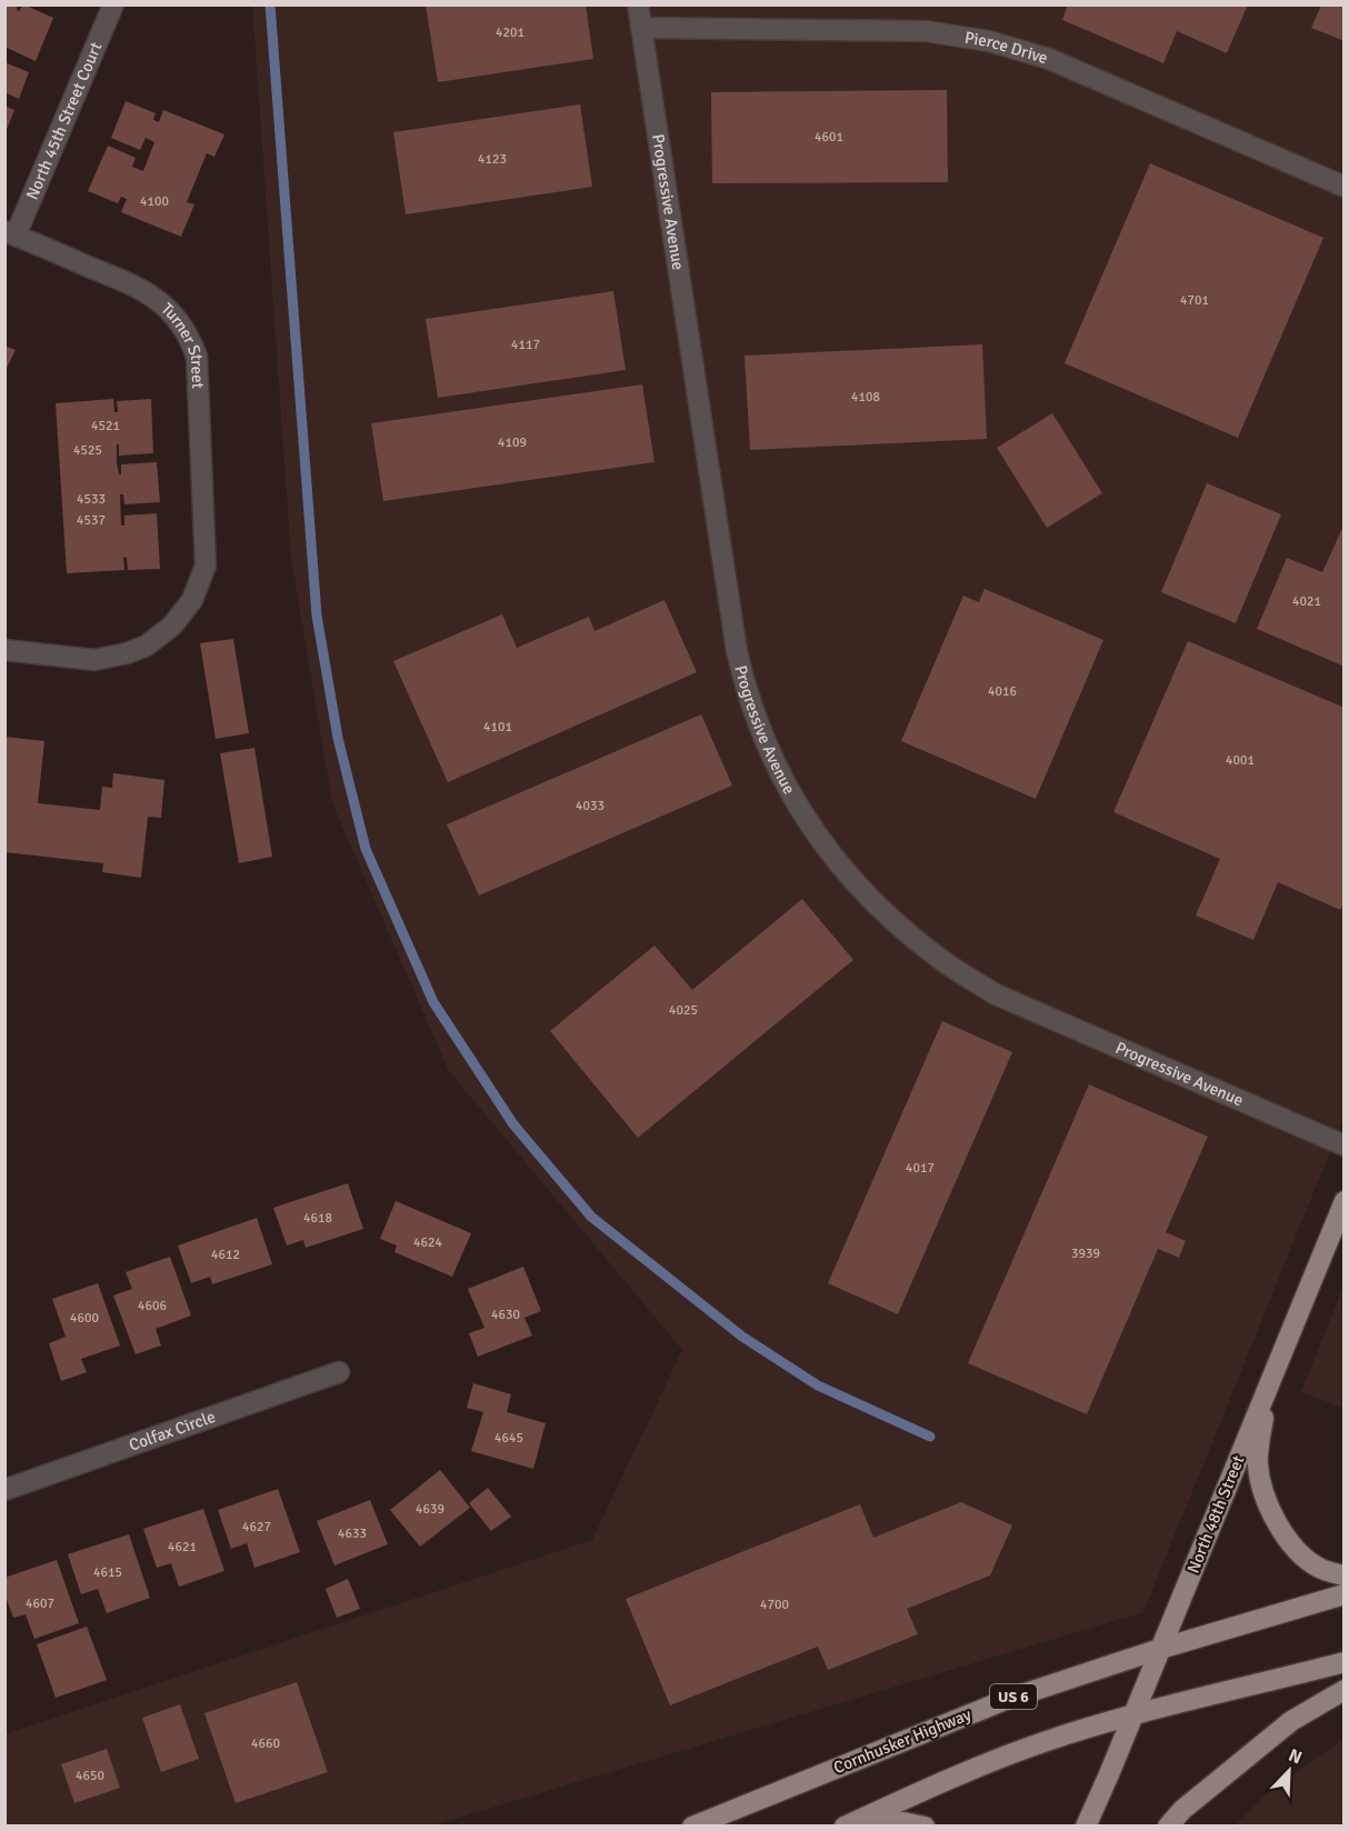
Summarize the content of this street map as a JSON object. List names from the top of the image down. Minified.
{"streets":{"main road":["North 48th Street","US 6","Cornhusker Highway"],"street":["Pierce Drive","North 45th Street Court","Progressive Avenue","Turner Street","Colfax Circle"]},"crossings":[["Pierce Drive","Progressive Avenue"],["North 45th Street Court","Turner Street"],["North 48th Street","Cornhusker Highway"]],"house_numbers":["4201","4601","4123","4100","4701","4117","4108","4521","4109","4525","4533","4537","4021","4016","4101","4001","4033","4025","4017","4618","4624","3939","4612","4606","4630","4600","4645","4639","4627","4633","4621","4615","4607","4700","4660","4650"],"north":"top right"}
